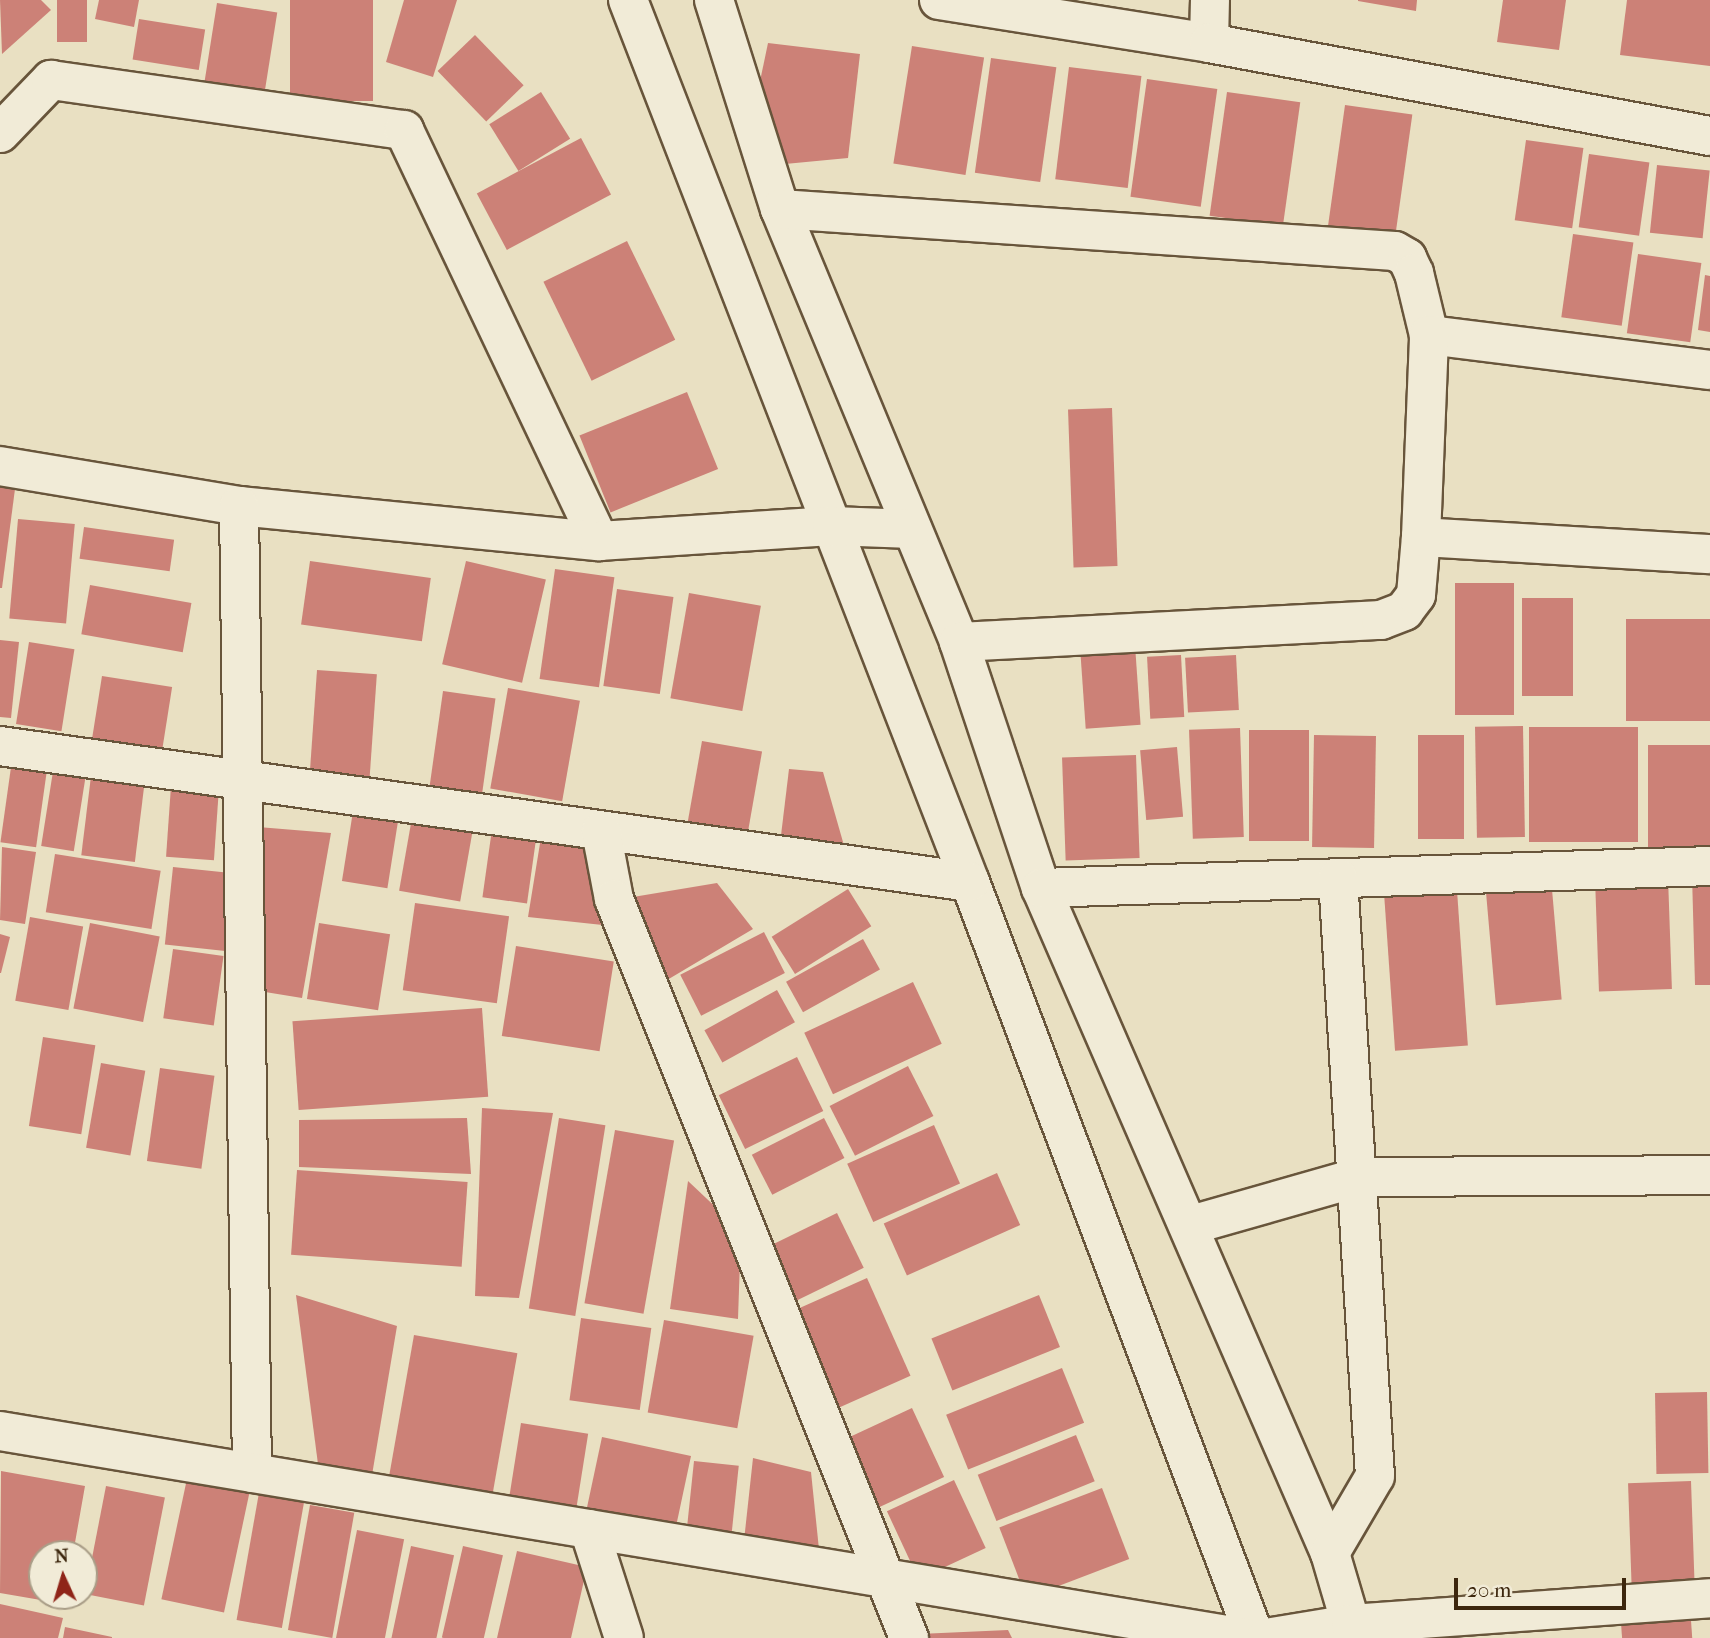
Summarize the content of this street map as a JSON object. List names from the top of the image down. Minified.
{"scale_bar":"20 m","north":"top"}
